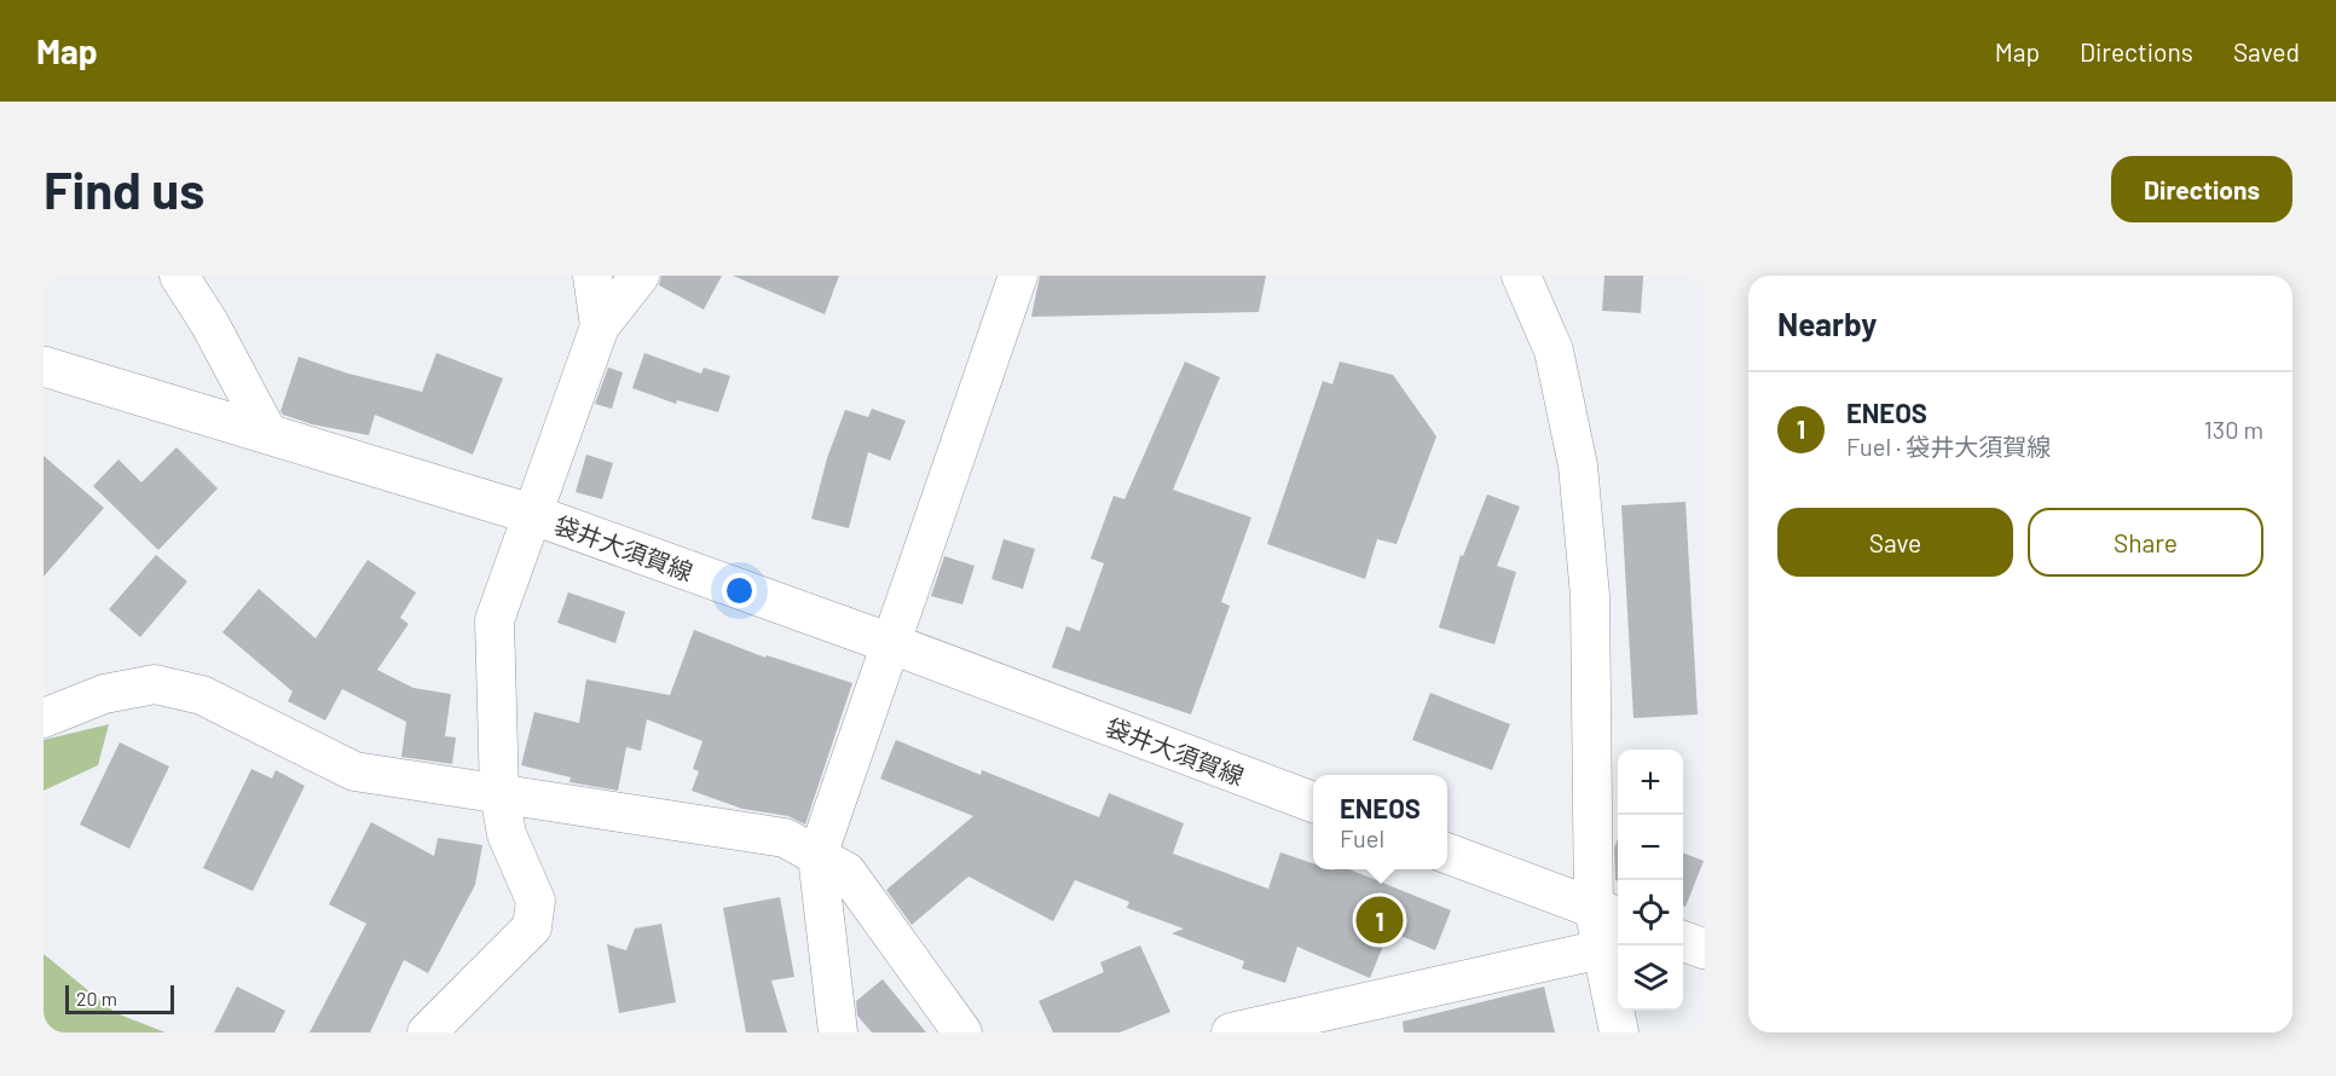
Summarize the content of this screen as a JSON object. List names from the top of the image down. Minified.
{"streets":{"main road":["袋井大須賀線"]},"scale_bar":"20 m","page":{"header":"Map","nav":["Map","Directions","Saved"],"buttons":["Directions",["Save","Share"]],"title":"Find us","heading":"Nearby","list":[{"mark":"1","name":"ENEOS","note":"Fuel · 袋井大須賀線","value":"130 m"}],"map_buttons":["+","−"],"popup":["ENEOS","Fuel"],"pins":"1","scale":"20 m"}}
